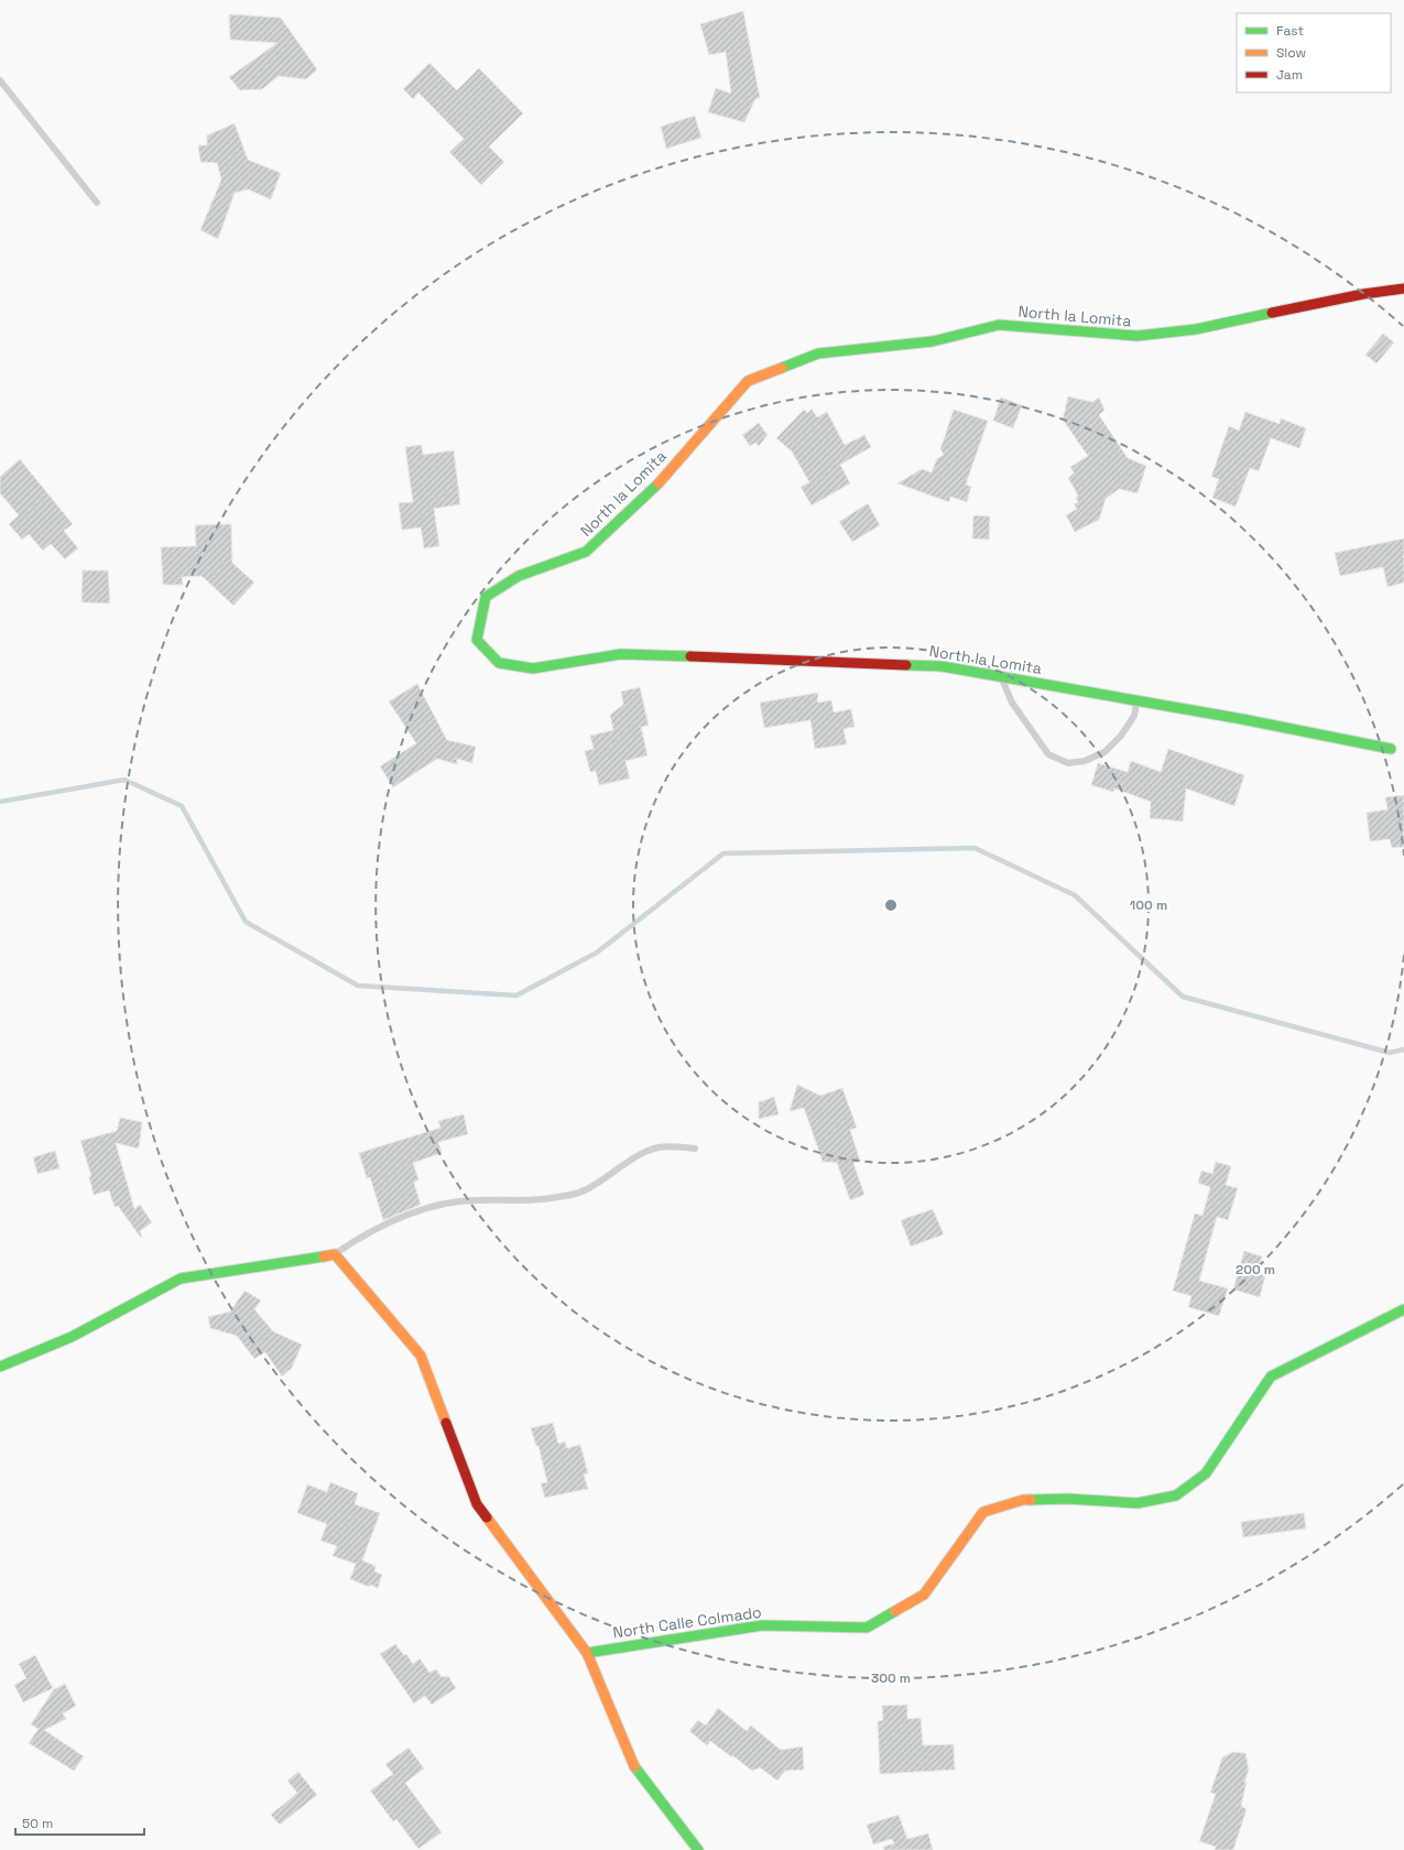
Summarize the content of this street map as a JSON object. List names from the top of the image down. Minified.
{"streets":{"street":["North la Lomita","North Calle Colmado"]},"legend":["Fast","Slow","Jam"],"scale_bar":"50 m","rings":["100 m","200 m","300 m"]}
